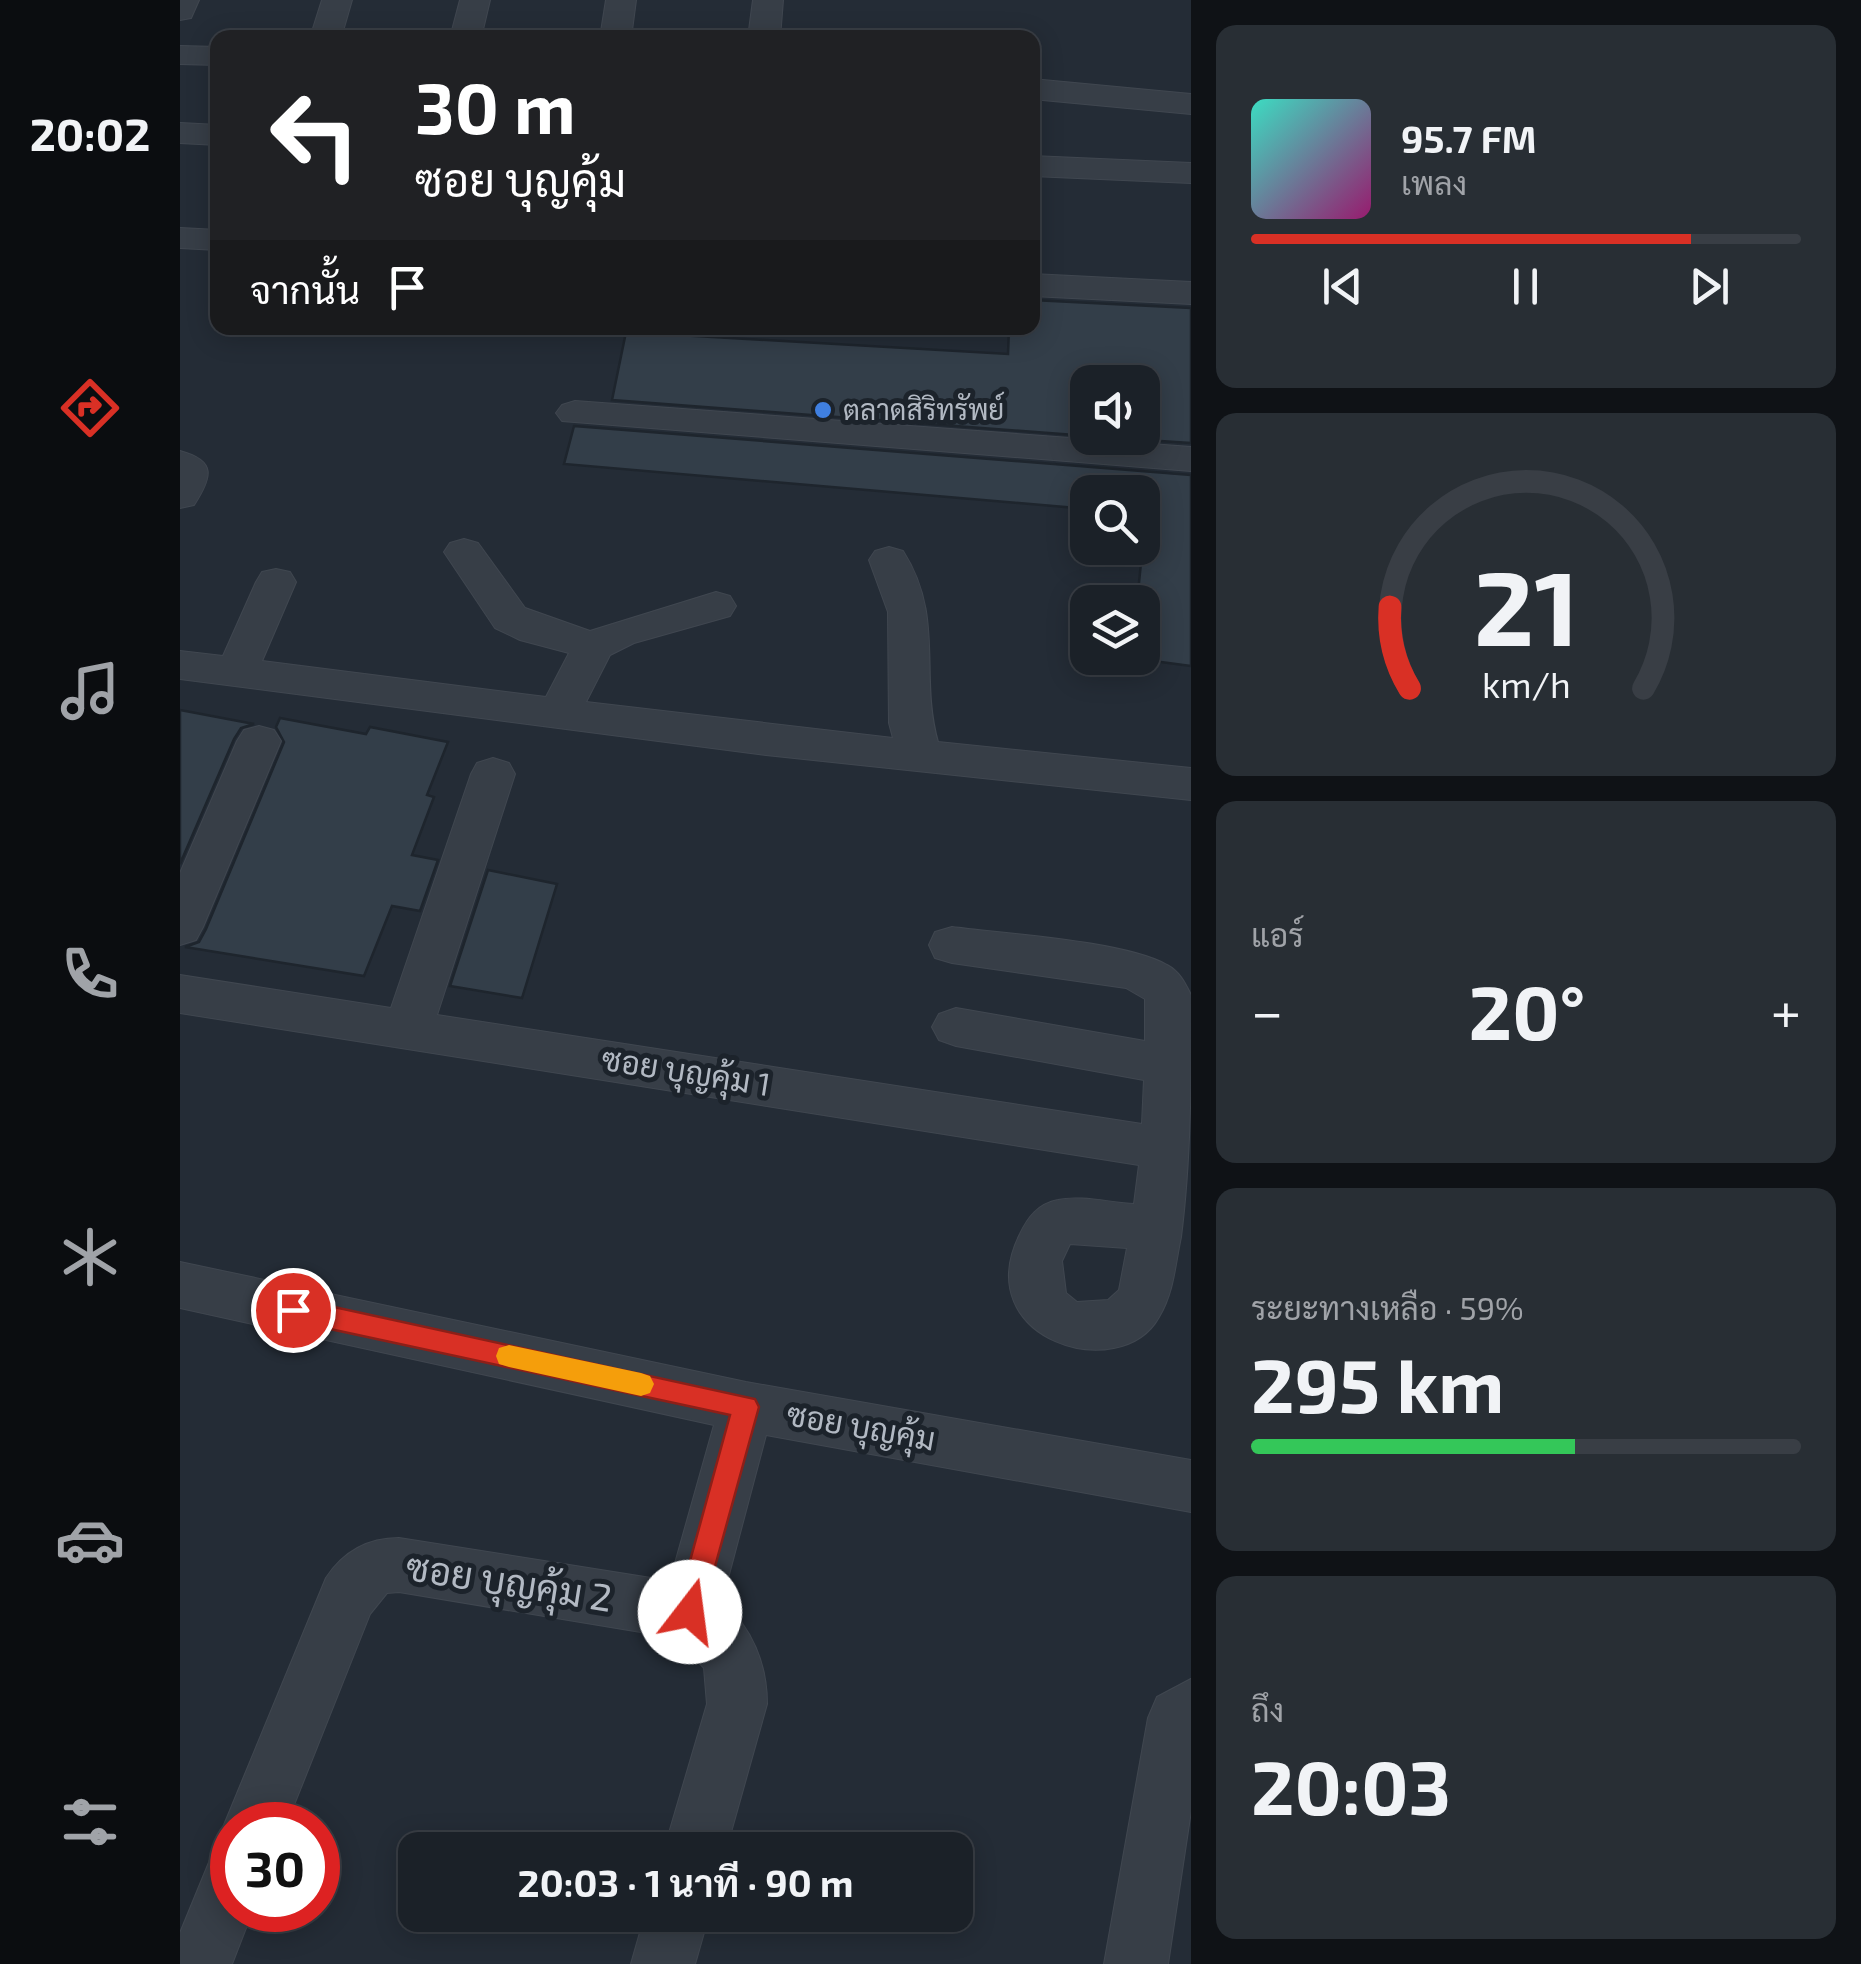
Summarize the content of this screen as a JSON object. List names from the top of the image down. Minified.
{"streets":{"street":["ซอย บุญคุ้ม 1","ซอย บุญคุ้ม","ซอย บุญคุ้ม 2"]},"places":["ตลาดสิริทรัพย์"],"page":{"tabs":"20:02","turn":["30 m","ซอย บุญคุ้ม"],"song":["95.7 FM","เพลง"],"then":"จากนั้น","tile":["แอร์",["ระยะทางเหลือ · 59%","295 km"],["ถึง","20:03"]],"heat":["−","20°","+"],"limit":"30","trip":"20:03 · 1 นาที · 90 m","gauge":["21","km/h"]}}
